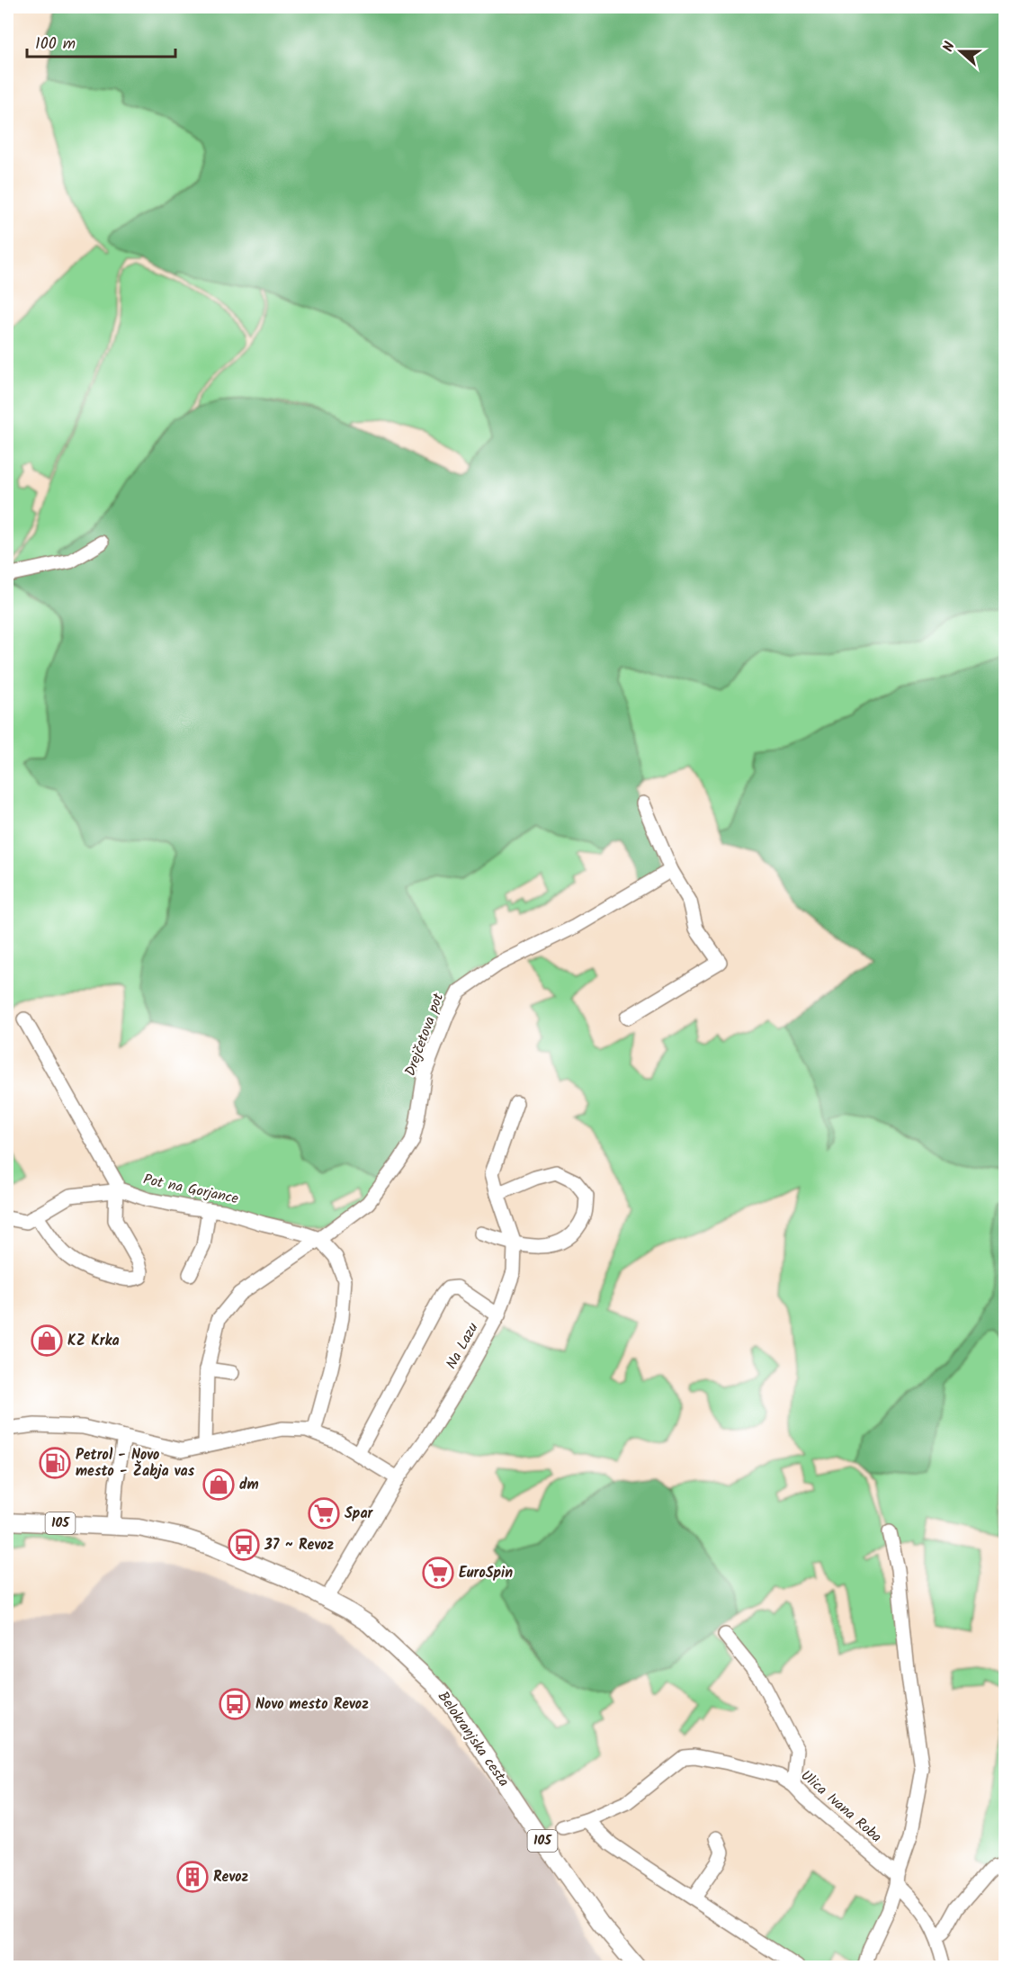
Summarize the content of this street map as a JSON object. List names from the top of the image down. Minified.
{"streets":{"main road":["105","Belokranjska cesta"],"street":["Drejčetova pot","Pot na Gorjance","Na Lazu","Ulica Ivana Roba"]},"crossings":[["Drejčetova pot","Pot na Gorjance"],["Na Lazu","Belokranjska cesta"]],"places":{"shop":["KZ Krka","dm"],"fuel station":["Petrol - Novo mesto - Žabja vas"],"supermarket":["Spar","EuroSpin"],"bus stop":["37 ~ Revoz","Novo mesto Revoz"],"building":["Revoz"]},"scale_bar":"100 m","north":"left"}
